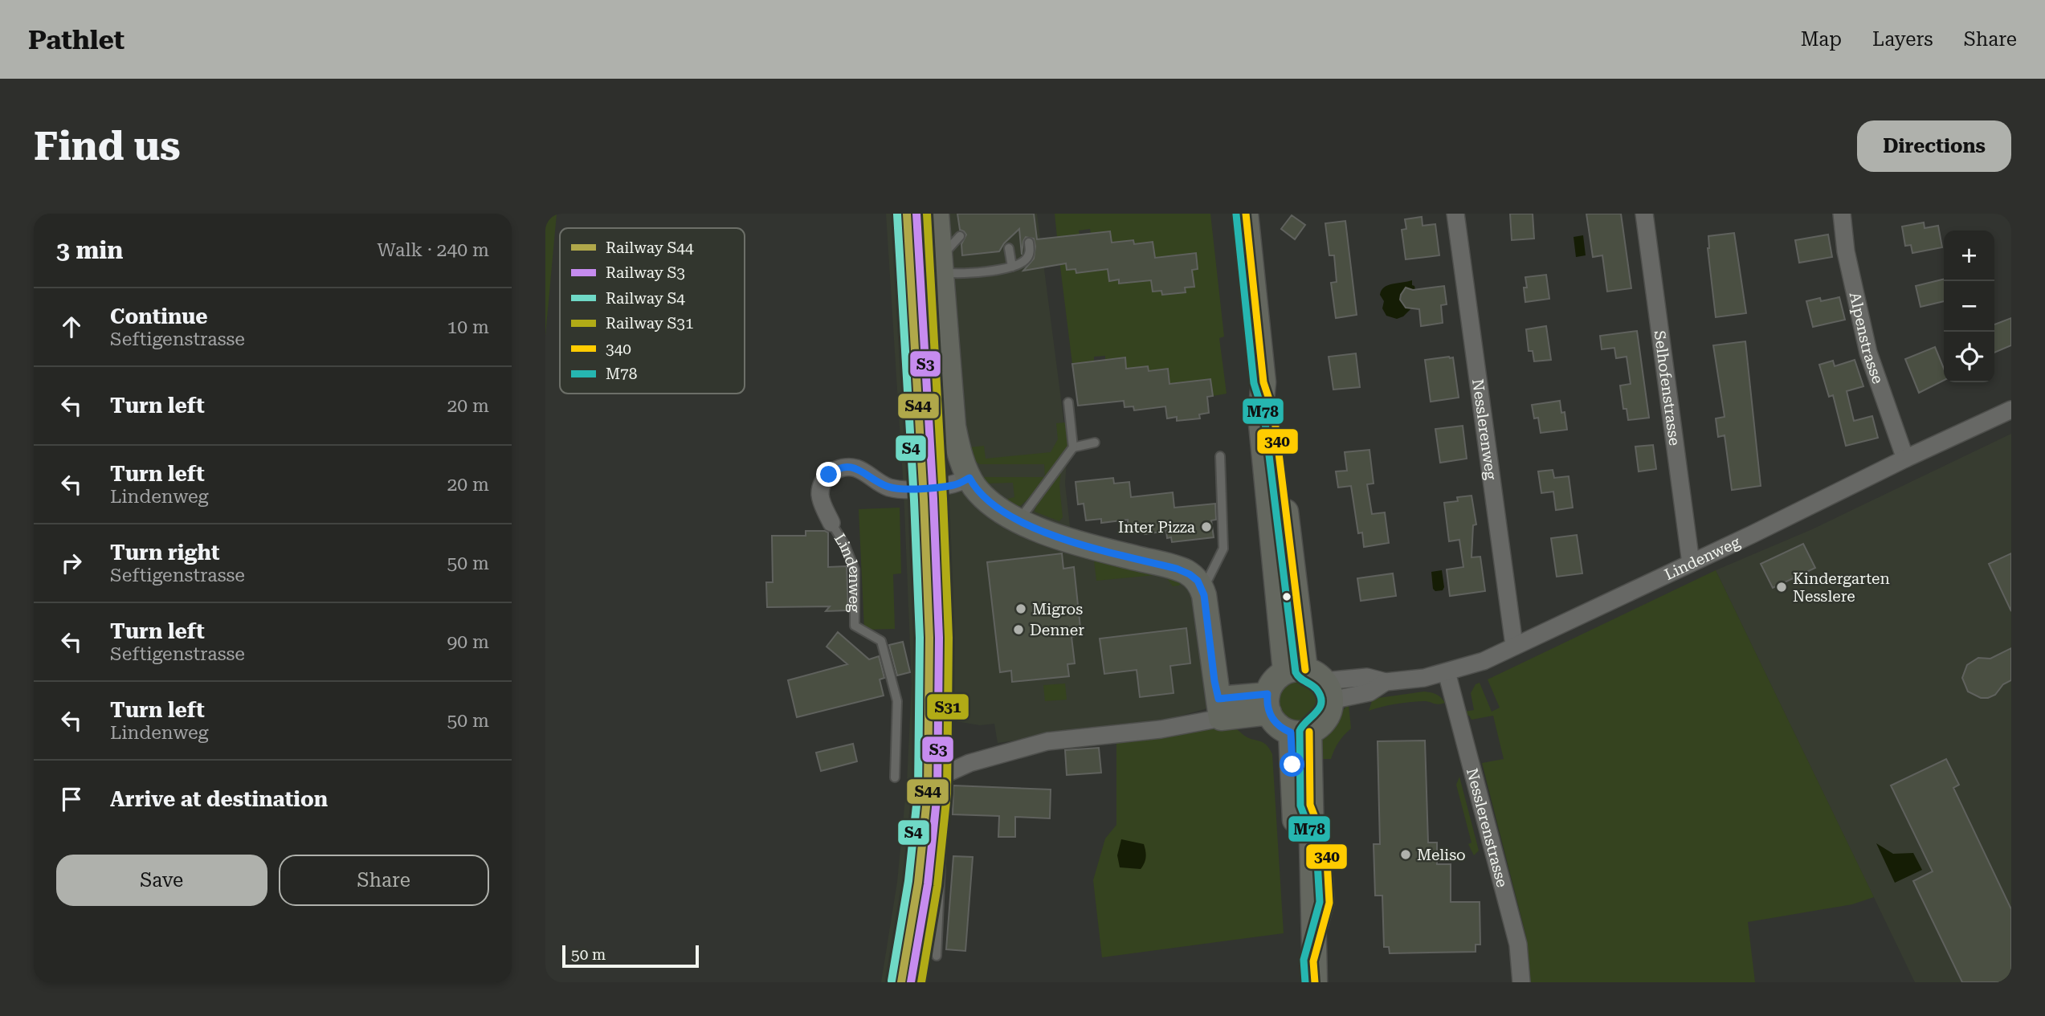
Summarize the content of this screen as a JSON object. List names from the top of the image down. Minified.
{"streets":{"street":["Alpenstrasse","Selhofenstrasse","Nesslerenweg","Lindenweg","Nesslerenstrasse"]},"crossings":[["Alpenstrasse","Lindenweg"],["Selhofenstrasse","Lindenweg"],["Nesslerenweg","Lindenweg"],["Lindenweg","Nesslerenstrasse"]],"places":["Inter Pizza","Kindergarten Nesslere","Migros","Denner","Meliso"],"lines":["rail line S44","rail line S3","rail line S31","transit line 340","rail line S4","transit line M78"],"legend":["Railway S44","Railway S3","Railway S4","Railway S31","340","M78"],"scale_bar":"50 m","page":{"header":"Pathlet","nav":["Map","Layers","Share"],"buttons":["Directions",["Save","Share"]],"title":"Find us","heading":["3 min","Walk · 240 m"],"map_buttons":["+","−"],"list":[["Continue","Seftigenstrasse","10 m"],["Turn left","20 m"],["Turn left","Lindenweg","20 m"],["Turn right","Seftigenstrasse","50 m"],["Turn left","Seftigenstrasse","90 m"],["Turn left","Lindenweg","50 m"],"Arrive at destination"],"scale":"50 m"}}
